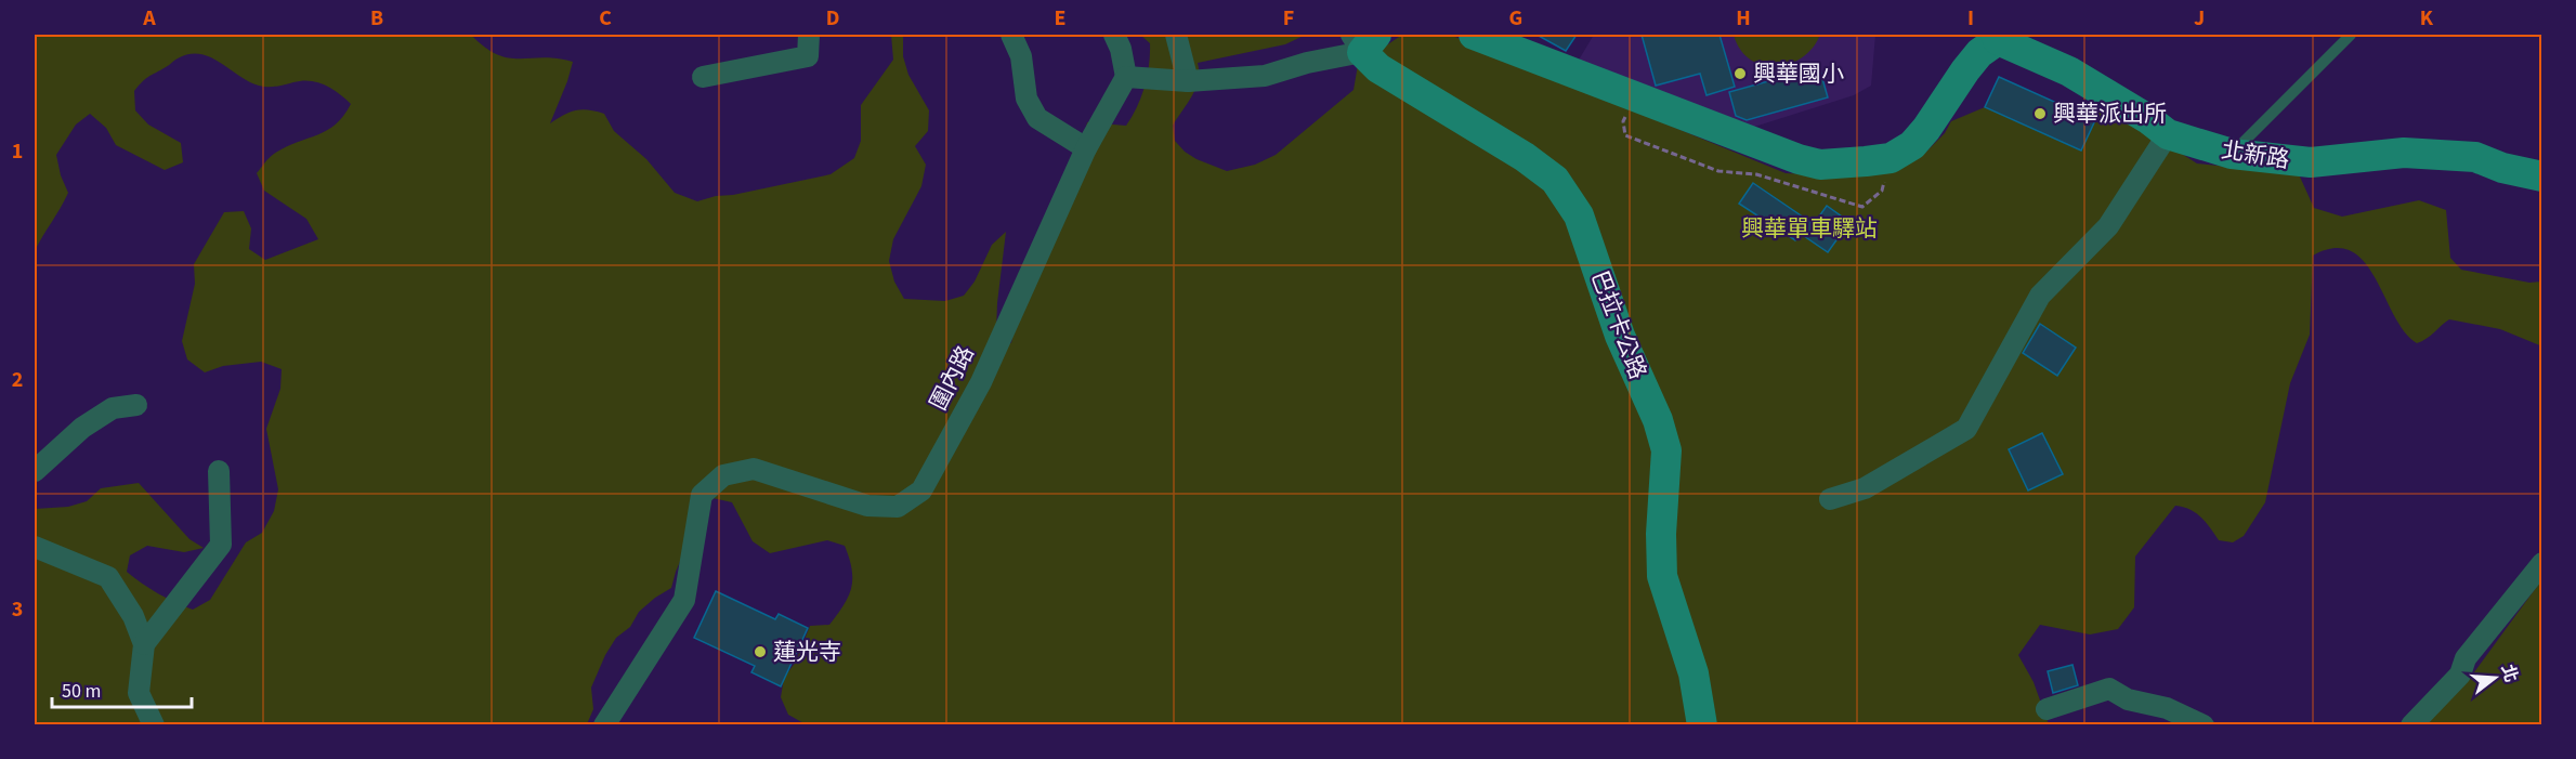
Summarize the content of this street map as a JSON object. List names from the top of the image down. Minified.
{"streets":{"main road":["北新路","巴拉卡公路"],"street":["圍內路"]},"parks":["興華單車驛站"],"places":["興華國小","興華派出所","蓮光寺"],"scale_bar":"50 m","north":"right","grid":{"columns":["A","B","C","D","E","F","G","H","I","J","K"],"rows":["1","2","3"]}}
